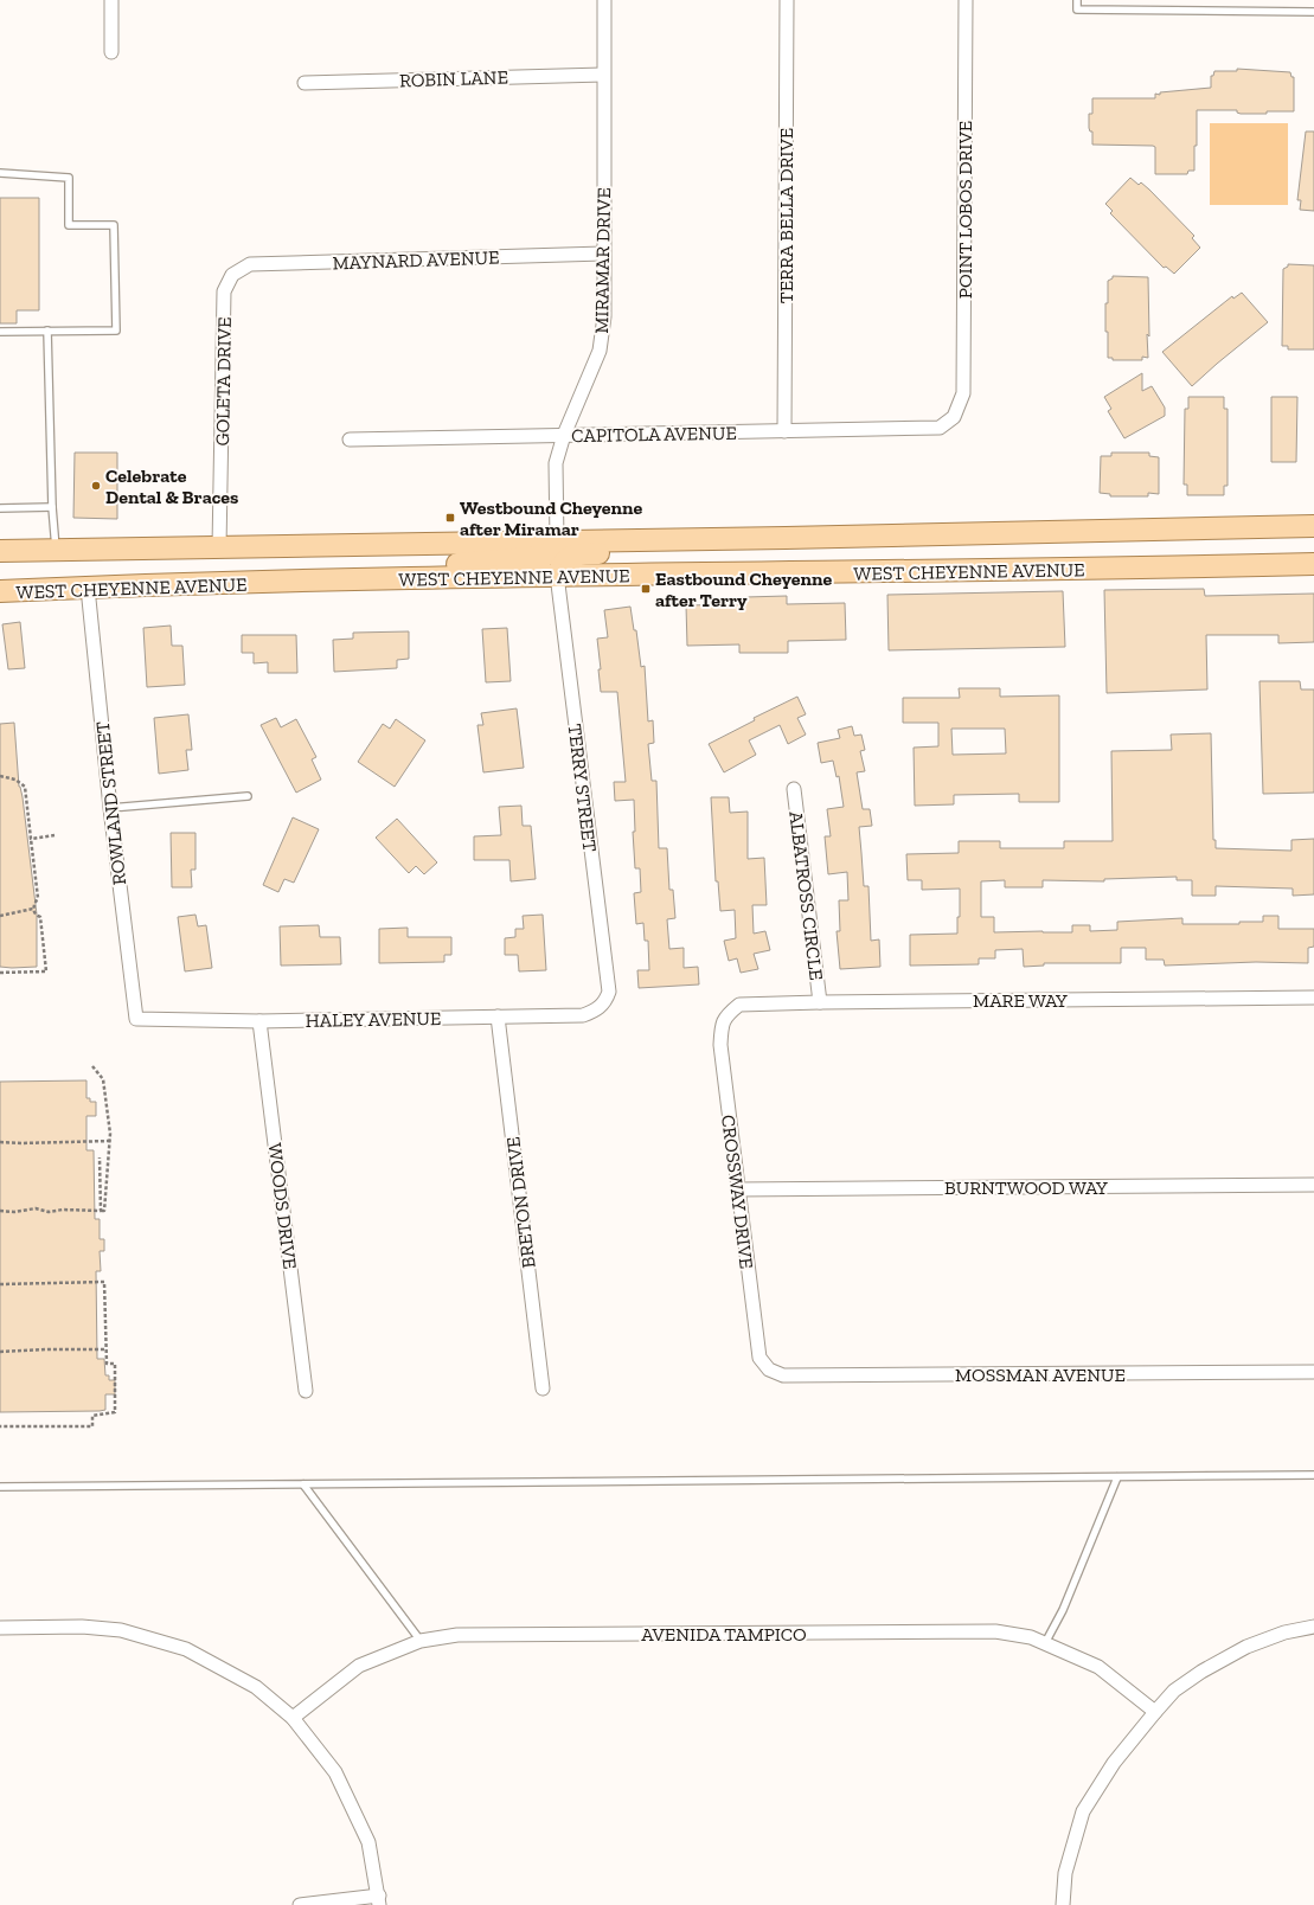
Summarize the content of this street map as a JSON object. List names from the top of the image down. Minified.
{"streets":{"main road":["WEST CHEYENNE AVENUE"],"street":["ROBIN LANE","POINT LOBOS DRIVE","TERRA BELLA DRIVE","MAYNARD AVENUE","MIRAMAR DRIVE","GOLETA DRIVE","CAPITOLA AVENUE","TERRY STREET","ROWLAND STREET","ALBATROSS CIRCLE","MARE WAY","HALEY AVENUE","BURNTWOOD WAY","CROSSWAY DRIVE","BRETON DRIVE","WOODS DRIVE","MOSSMAN AVENUE","AVENIDA TAMPICO"]},"crossings":[["ROBIN LANE","MIRAMAR DRIVE"],["POINT LOBOS DRIVE","CAPITOLA AVENUE"],["TERRA BELLA DRIVE","CAPITOLA AVENUE"],["MAYNARD AVENUE","MIRAMAR DRIVE"],["MAYNARD AVENUE","GOLETA DRIVE"],["MIRAMAR DRIVE","CAPITOLA AVENUE"],["MIRAMAR DRIVE","WEST CHEYENNE AVENUE"],["GOLETA DRIVE","WEST CHEYENNE AVENUE"],["WEST CHEYENNE AVENUE","TERRY STREET"],["WEST CHEYENNE AVENUE","ROWLAND STREET"],["TERRY STREET","HALEY AVENUE"],["ROWLAND STREET","HALEY AVENUE"],["ALBATROSS CIRCLE","MARE WAY"],["MARE WAY","CROSSWAY DRIVE"],["HALEY AVENUE","BRETON DRIVE"],["HALEY AVENUE","WOODS DRIVE"],["BURNTWOOD WAY","CROSSWAY DRIVE"],["CROSSWAY DRIVE","MOSSMAN AVENUE"]],"places":{"other":["Celebrate Dental & Braces"],"transit":["Westbound Cheyenne after Miramar","Eastbound Cheyenne after Terry"]}}
